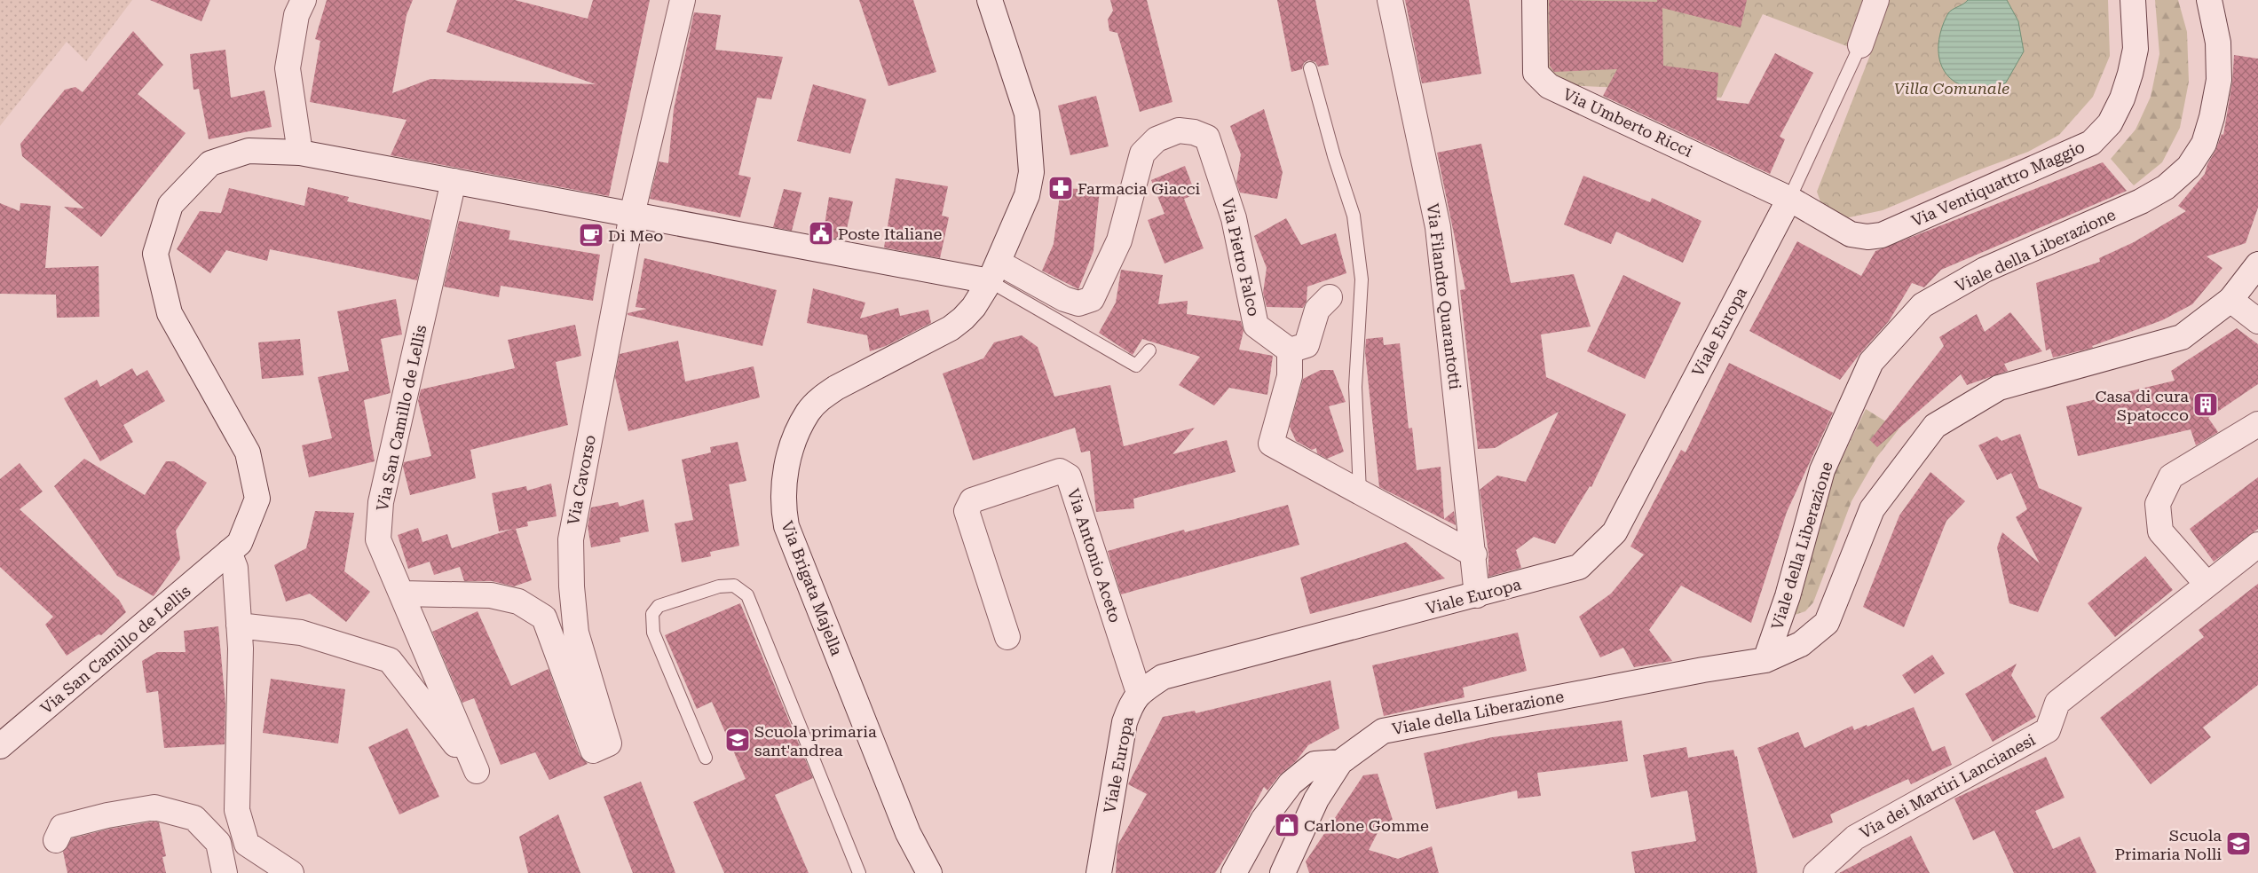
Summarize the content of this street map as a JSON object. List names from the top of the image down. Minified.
{"streets":{"street":["Via Umberto Ricci","Via Ventiquattro Maggio","Viale della Liberazione","Via Pietro Falco","Via Filandro Quarantotti","Viale Europa","Via San Camillo de Lellis","Via Cavorso","Via Antonio Aceto","Via Brigata Majella","Via dei Martiri Lancianesi"]},"crossings":[["Via Umberto Ricci","Via Ventiquattro Maggio"],["Via Umberto Ricci","Viale Europa"],["Via Ventiquattro Maggio","Viale Europa"],["Via Pietro Falco","Via San Camillo de Lellis"],["Via Pietro Falco","Via Brigata Majella"],["Via Filandro Quarantotti","Viale Europa"],["Viale Europa","Via Antonio Aceto"],["Via San Camillo de Lellis","Via Cavorso"],["Via San Camillo de Lellis","Via Brigata Majella"]],"parks":["Villa Comunale"],"places":{"pharmacy":["Farmacia Giacci"],"public building":["Poste Italiane"],"cafe":["Di Meo"],"building":["Casa di cura Spatocco"],"school or university":["Scuola primaria sant'andrea","Scuola Primaria Nolli"],"shop":["Carlone Gomme"]}}
